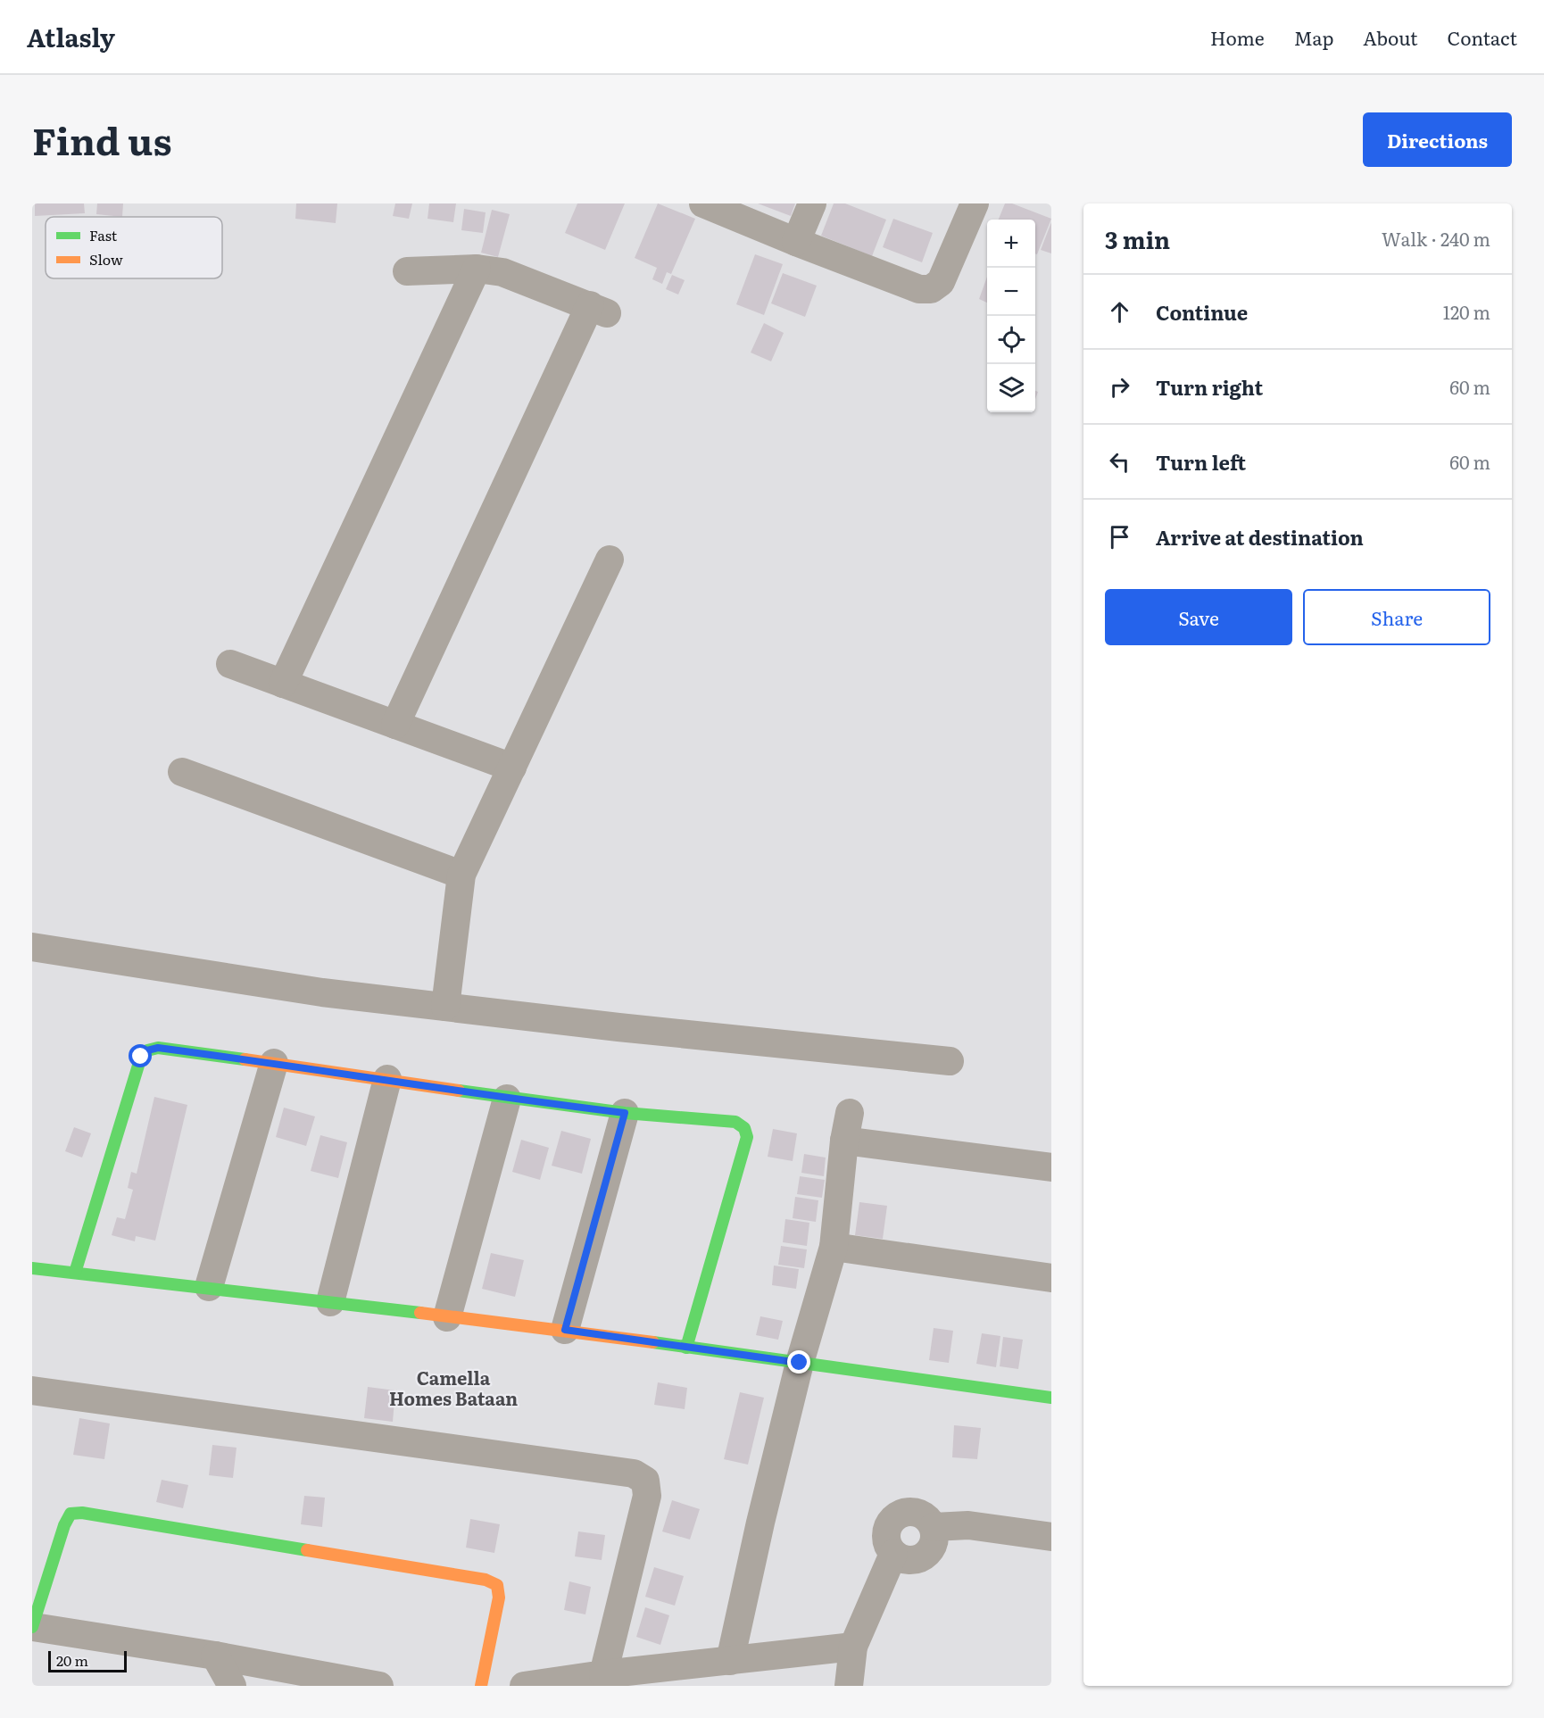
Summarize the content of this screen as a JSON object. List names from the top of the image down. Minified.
{"districts":["Camella Homes Bataan"],"legend":["Fast","Slow"],"scale_bar":"20 m","page":{"header":"Atlasly","nav":["Home","Map","About","Contact"],"title":"Find us","buttons":["Directions",["Save","Share"]],"heading":["3 min","Walk · 240 m"],"map_buttons":["+","−"],"list":[["Continue","120 m"],["Turn right","60 m"],["Turn left","60 m"],"Arrive at destination"],"scale":"20 m"}}
